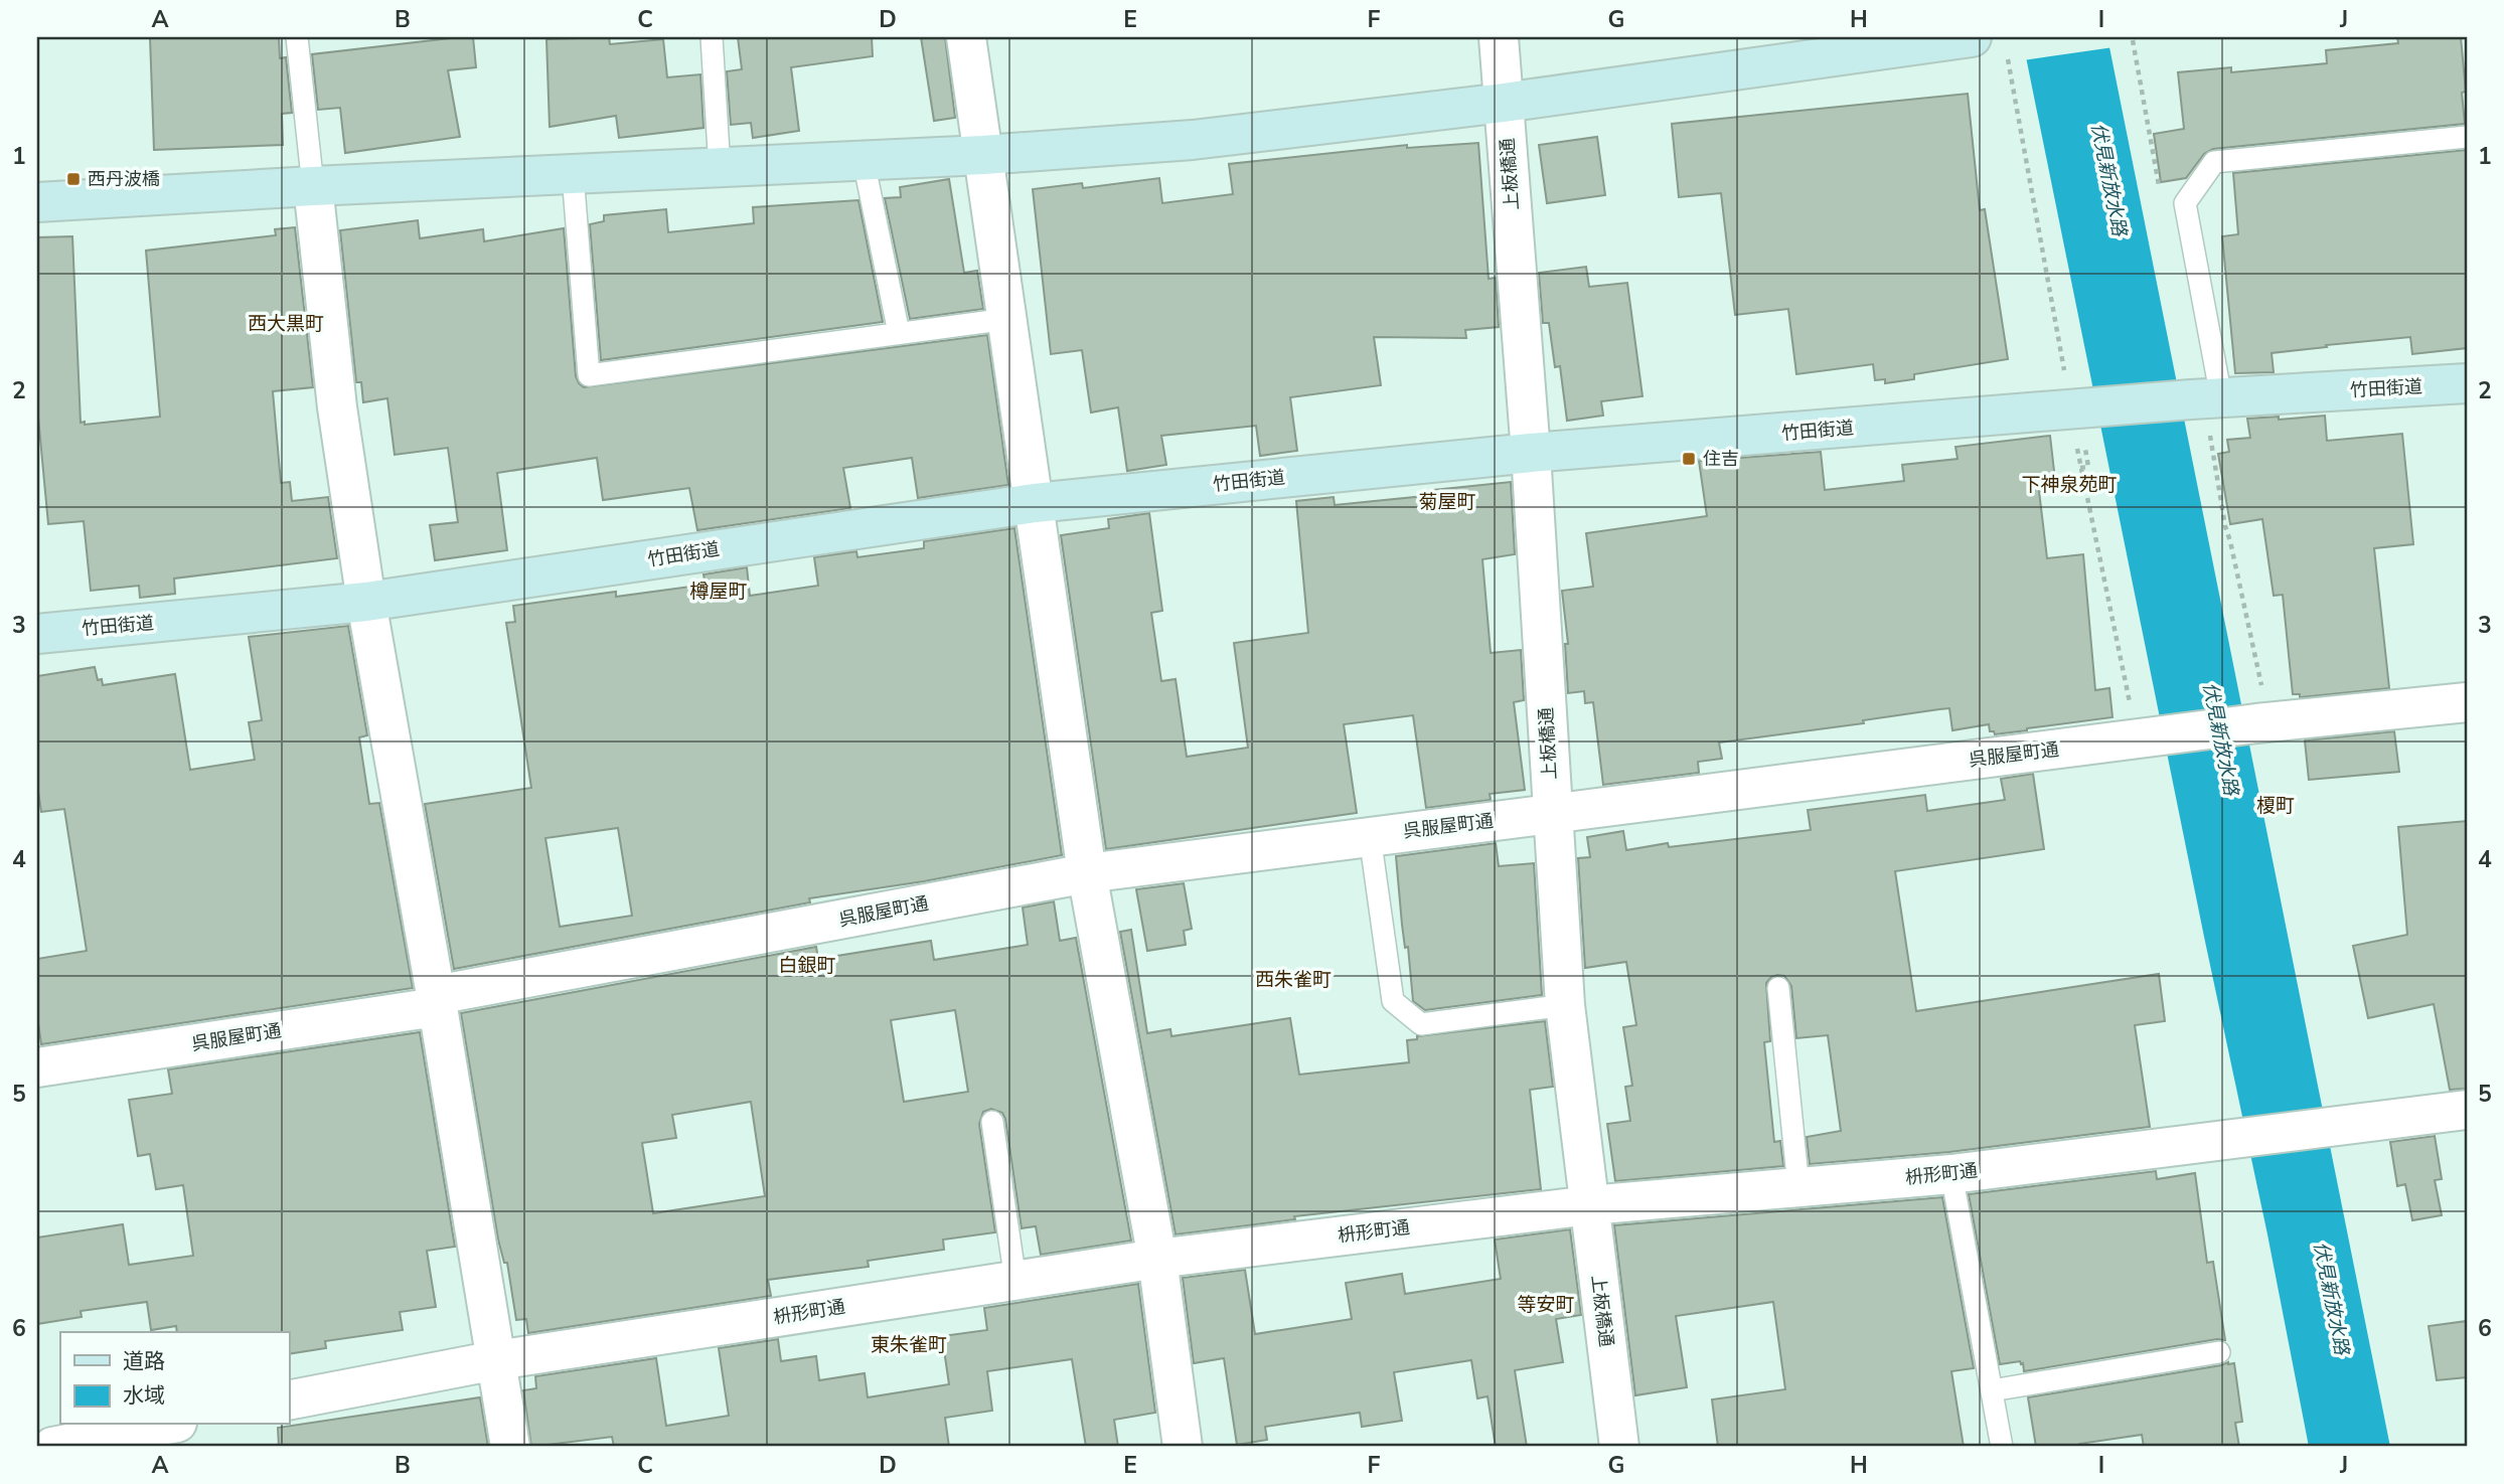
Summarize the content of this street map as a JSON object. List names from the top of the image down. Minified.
{"streets":{"main road":["竹田街道"],"street":["上板橋通","呉服屋町通","枡形町通"]},"crossings":[["上板橋通","竹田街道"],["上板橋通","呉服屋町通"],["上板橋通","枡形町通"]],"districts":["西大黒町","下神泉苑町","菊屋町","樽屋町","榎町","白銀町","西朱雀町","等安町","東朱雀町"],"water":["伏見新放水路"],"places":{"transit":["西丹波橋","住吉"]},"legend":["道路","水域"],"grid":{"columns":["A","B","C","D","E","F","G","H","I","J"],"rows":["1","2","3","4","5","6"]}}
